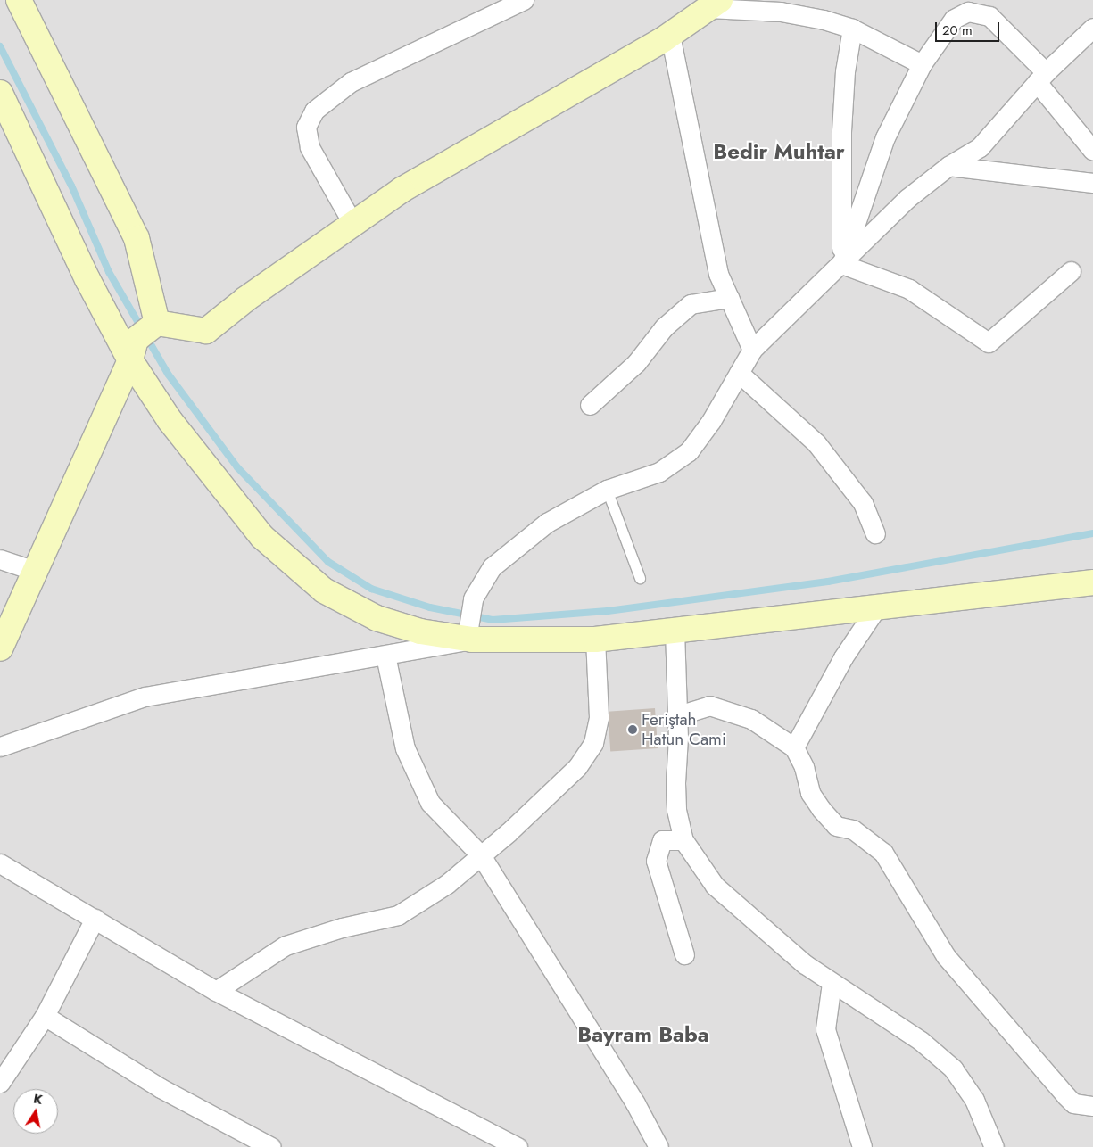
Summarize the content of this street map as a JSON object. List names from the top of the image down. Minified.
{"districts":["Bedir Muhtar","Bayram Baba"],"places":["Feriştah Hatun Cami"],"scale_bar":"20 m","north":"top"}
